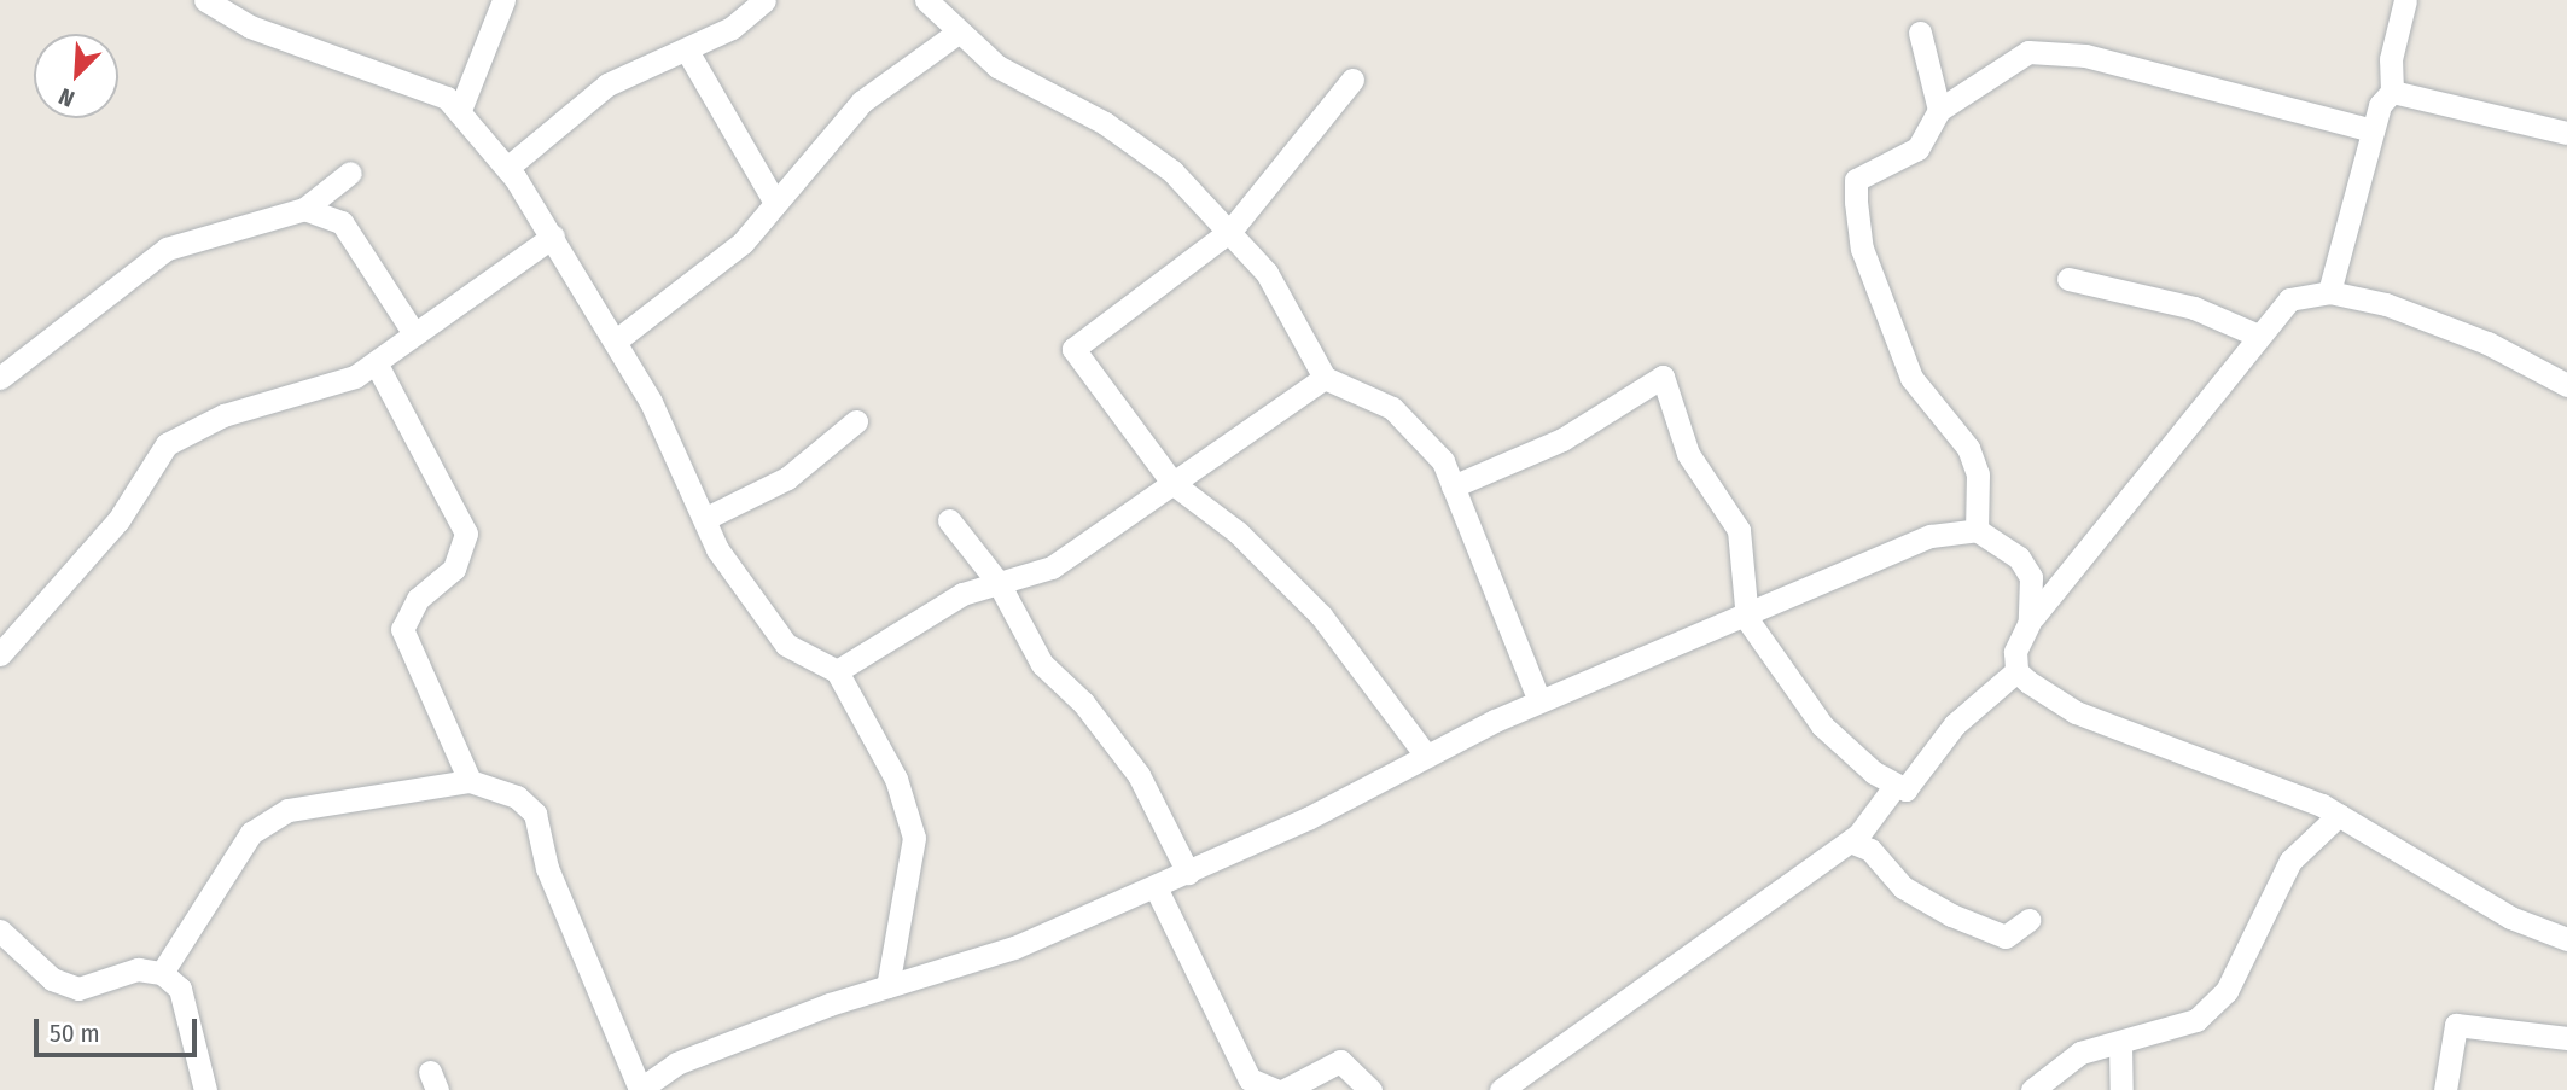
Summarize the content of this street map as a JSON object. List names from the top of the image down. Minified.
{"scale_bar":"50 m","north":"bottom left"}
